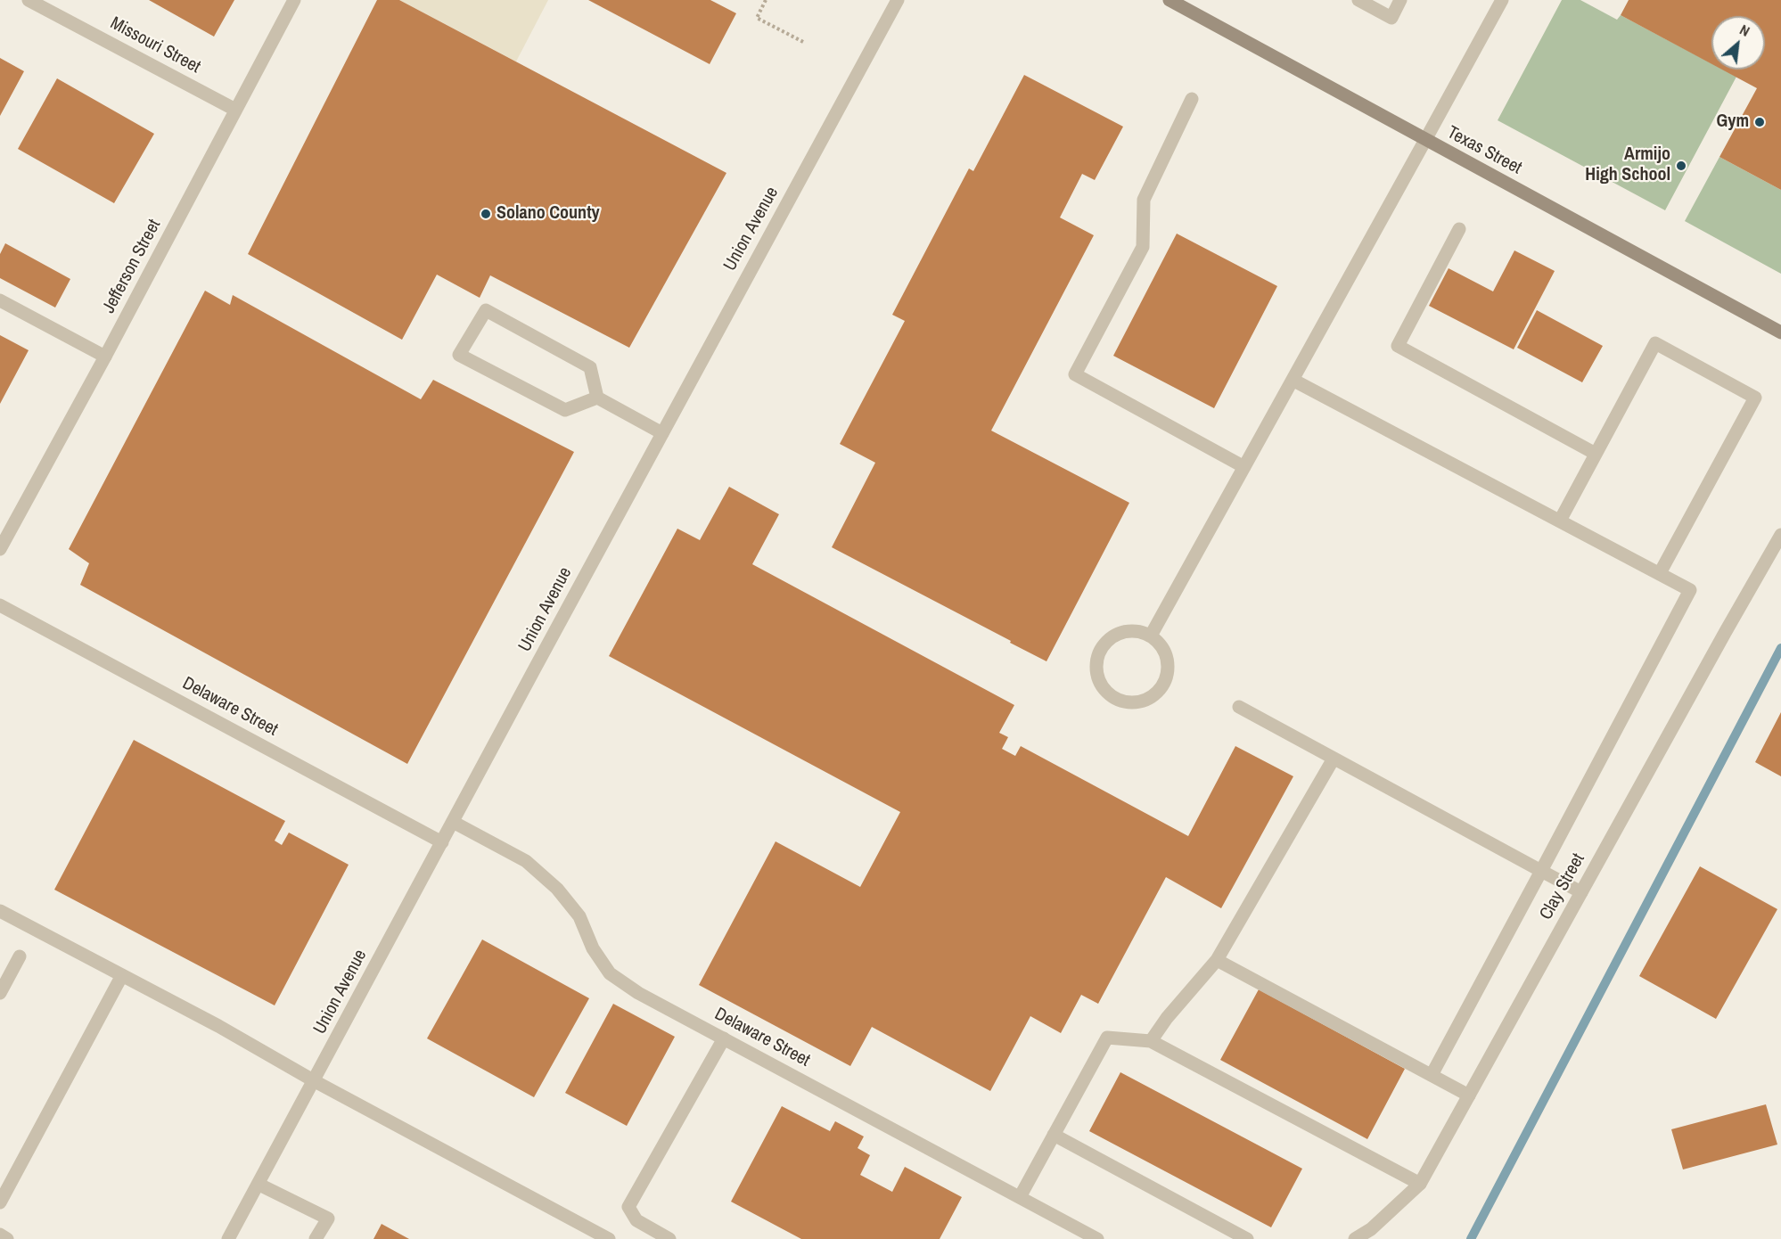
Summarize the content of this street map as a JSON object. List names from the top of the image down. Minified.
{"streets":{"main road":["Texas Street"],"street":["Missouri Street","Union Avenue","Jefferson Street","Delaware Street","Clay Street"]},"crossings":[["Missouri Street","Jefferson Street"],["Union Avenue","Delaware Street"]],"places":["Gym","Armijo High School","Solano County"],"north":"top right"}
